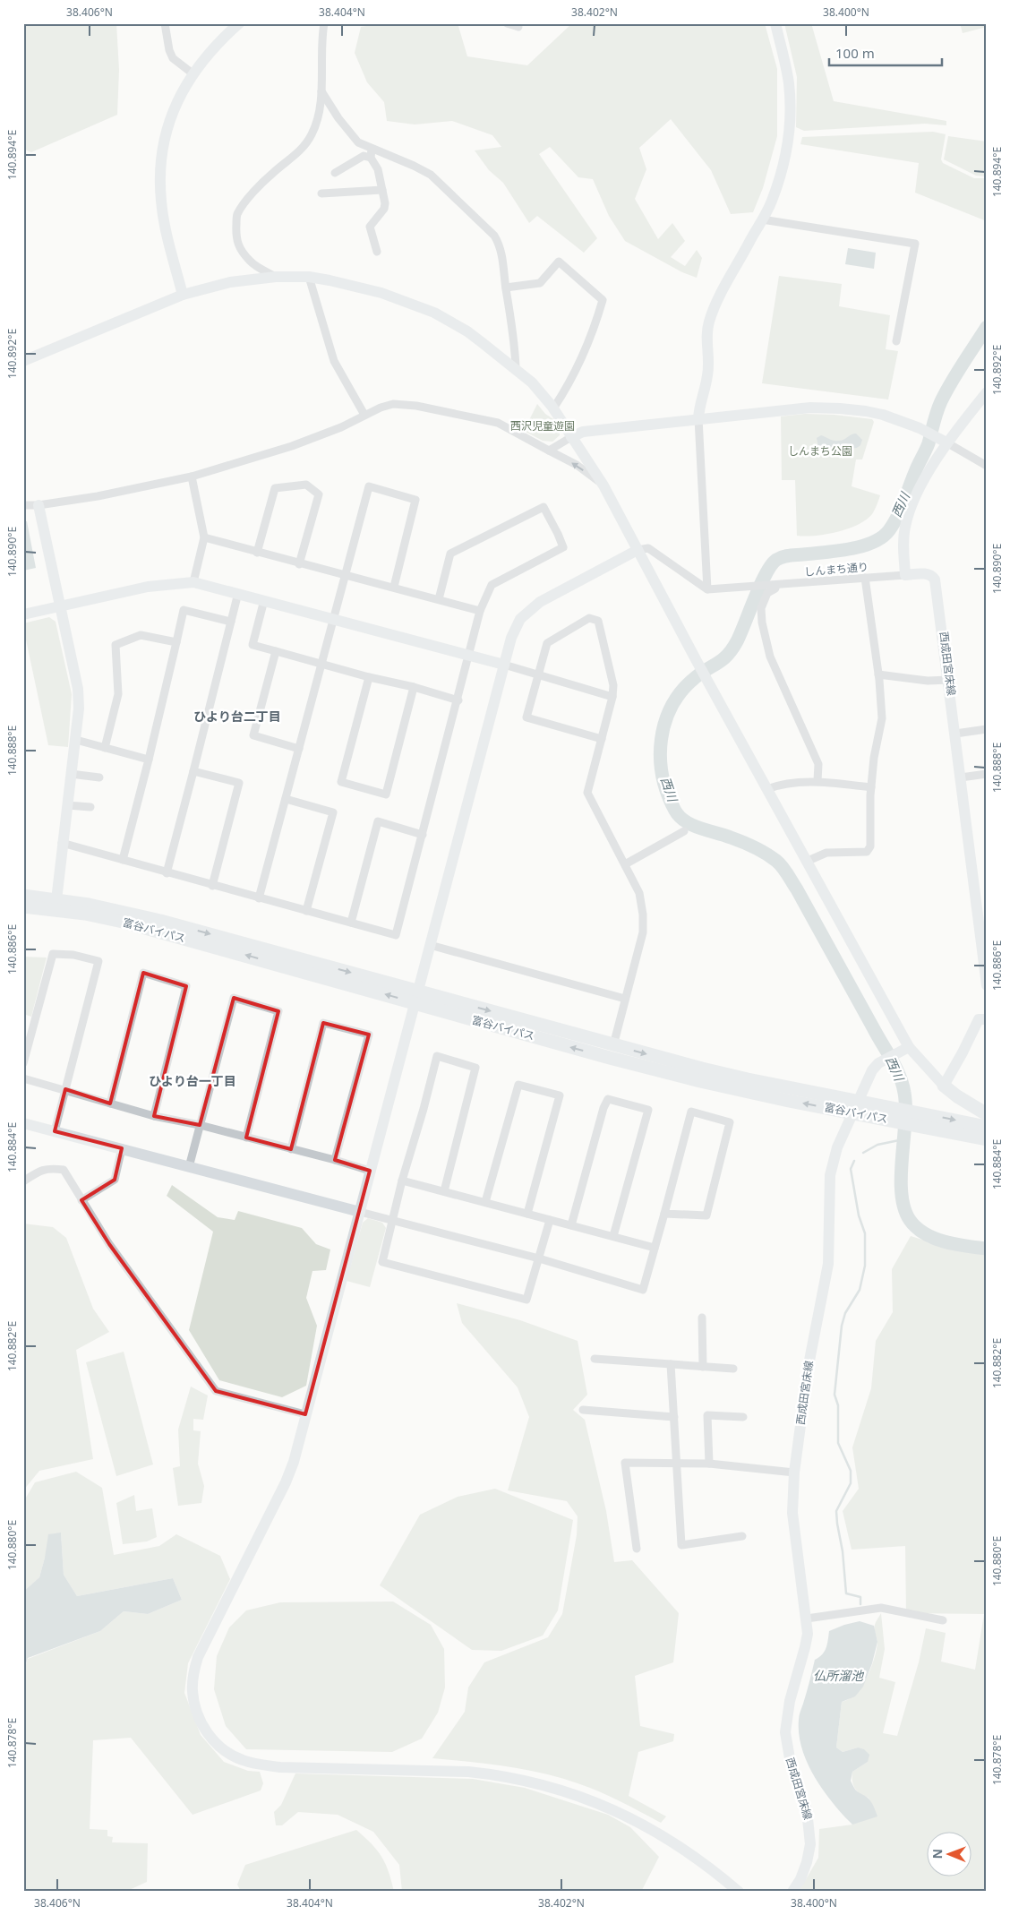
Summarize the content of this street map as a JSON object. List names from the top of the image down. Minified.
{"streets":{"highway":["富谷バイパス"],"street":["しんまち通り","西成田宮床線"]},"crossings":[["しんまち通り","西成田宮床線"],["西成田宮床線","富谷バイパス"]],"districts":["ひより台二丁目","ひより台一丁目"],"water":["西川","仏所溜池"],"parks":["西沢児童遊園","しんまち公園"],"scale_bar":"100 m","north":"left","coordinates":["38.406°N","38.404°N","38.402°N","38.400°N","140.894°E","140.892°E","140.890°E","140.888°E","140.886°E","140.884°E","140.882°E","140.880°E","140.878°E"]}
